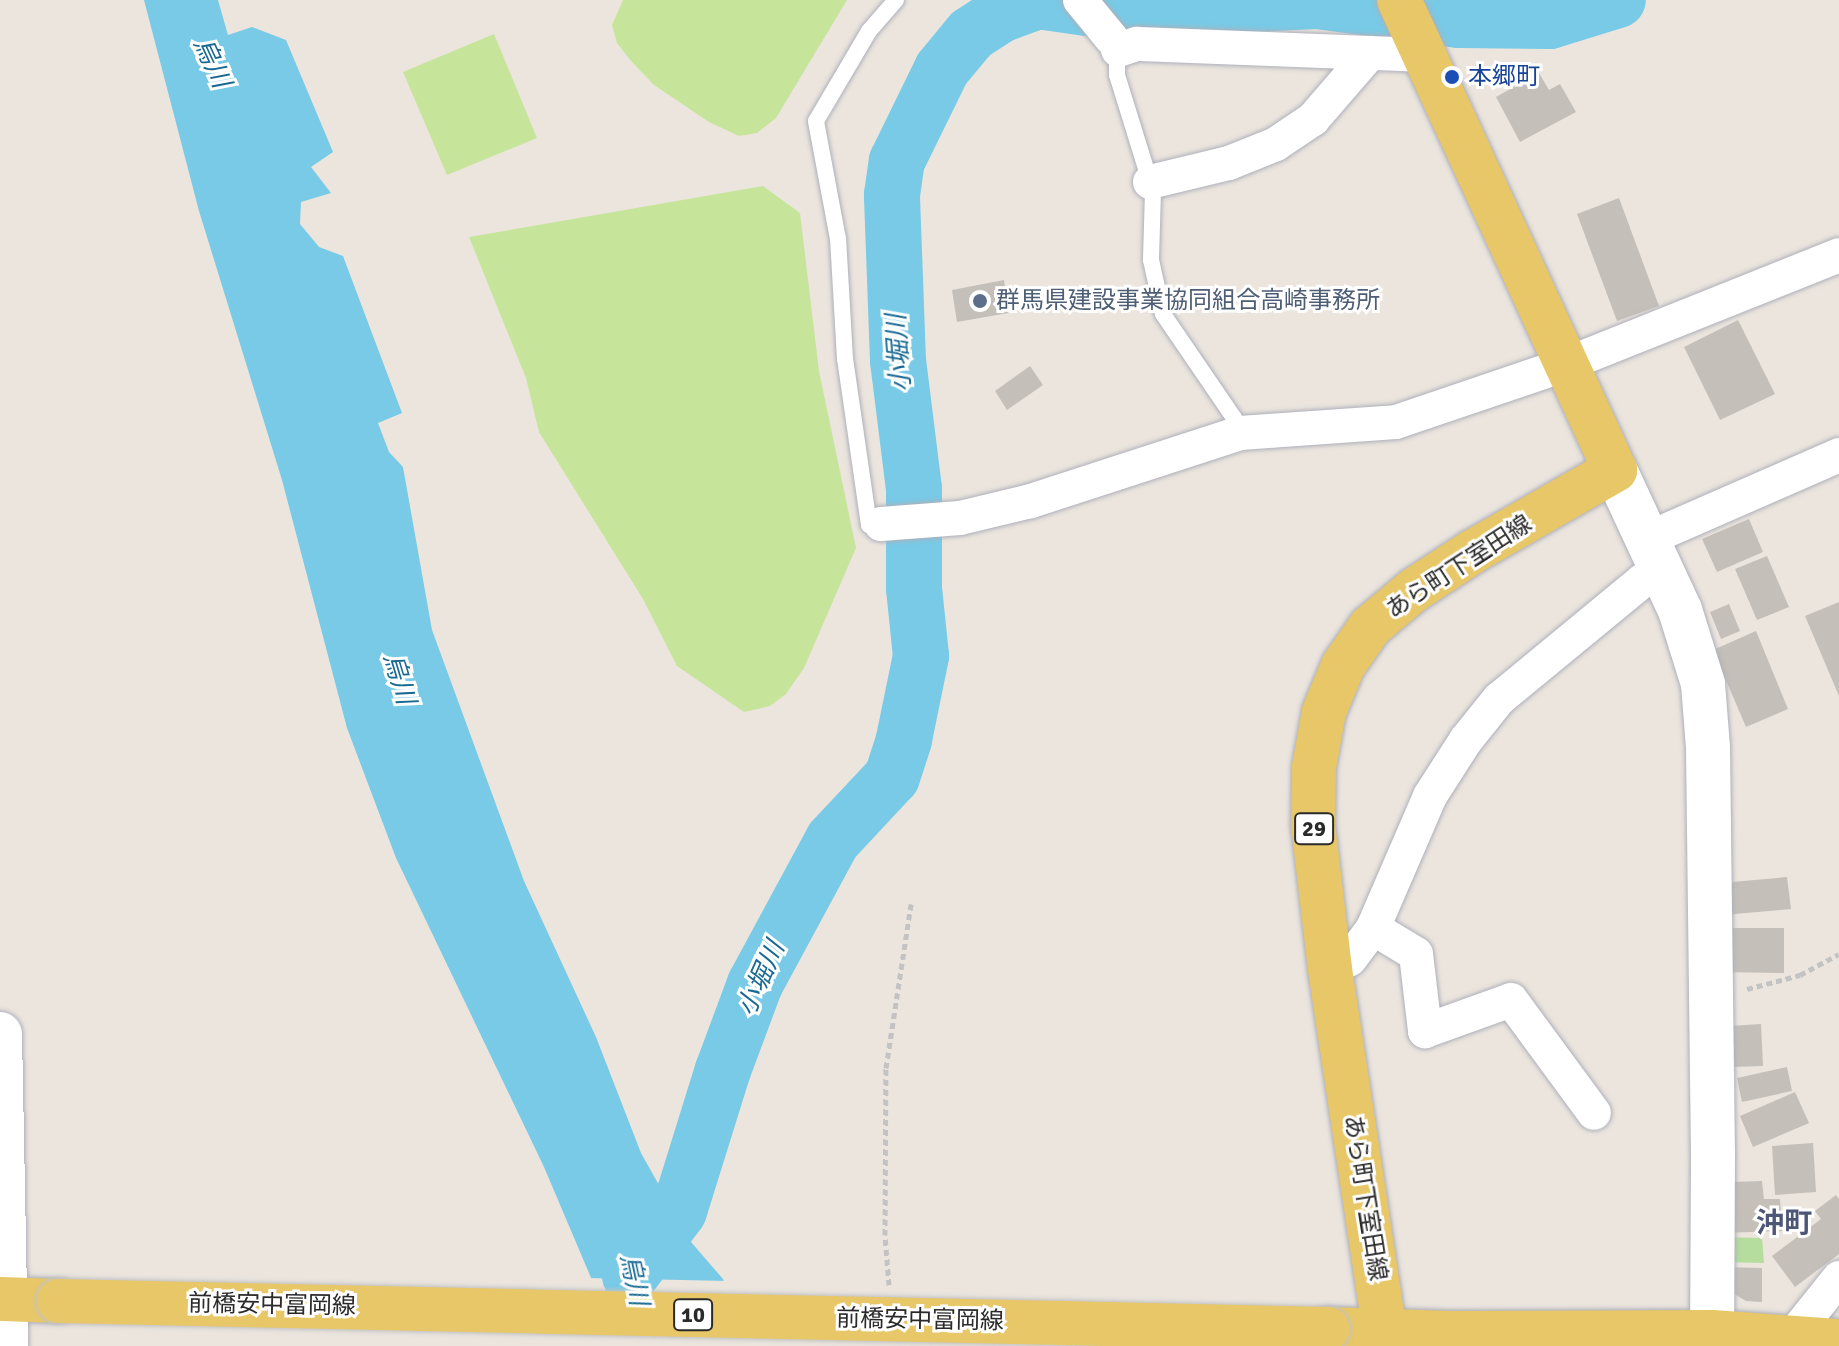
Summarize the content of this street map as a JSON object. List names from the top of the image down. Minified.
{"streets":{"main road":["あら町下室田線","29","前橋安中富岡線","10"]},"crossings":[["あら町下室田線","前橋安中富岡線"]],"districts":["沖町"],"water":["烏川","小堀川"],"places":["本郷町","群馬県建設事業協同組合高崎事務所"]}
